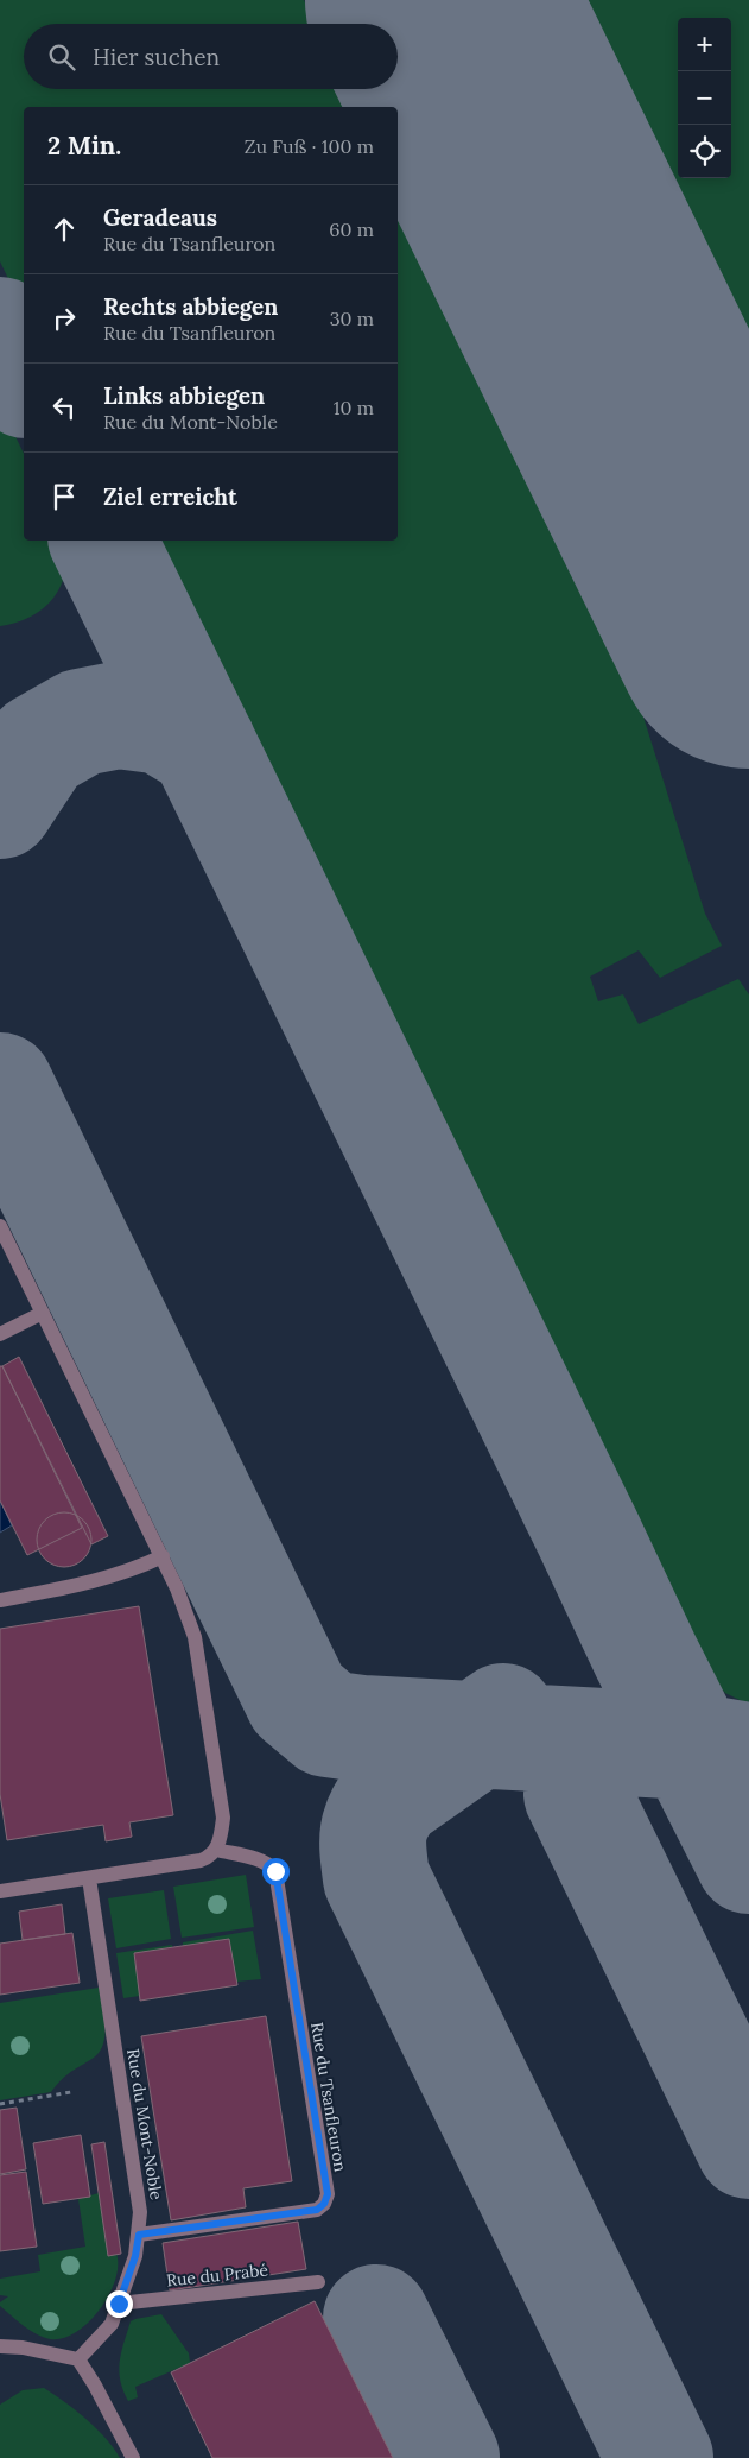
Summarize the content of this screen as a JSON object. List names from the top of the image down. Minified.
{"streets":{"lane":["Rue du Tsanfleuron","Rue du Mont-Noble","Rue du Prabé"]},"crossings":[["Rue du Tsanfleuron","Rue du Mont-Noble"],["Rue du Mont-Noble","Rue du Prabé"]],"page":{"map_buttons":["+","−"],"search":"Hier suchen","heading":["2 Min.","Zu Fuß · 100 m"],"list":[["Geradeaus","Rue du Tsanfleuron","60 m"],["Rechts abbiegen","Rue du Tsanfleuron","30 m"],["Links abbiegen","Rue du Mont-Noble","10 m"],"Ziel erreicht"]}}
